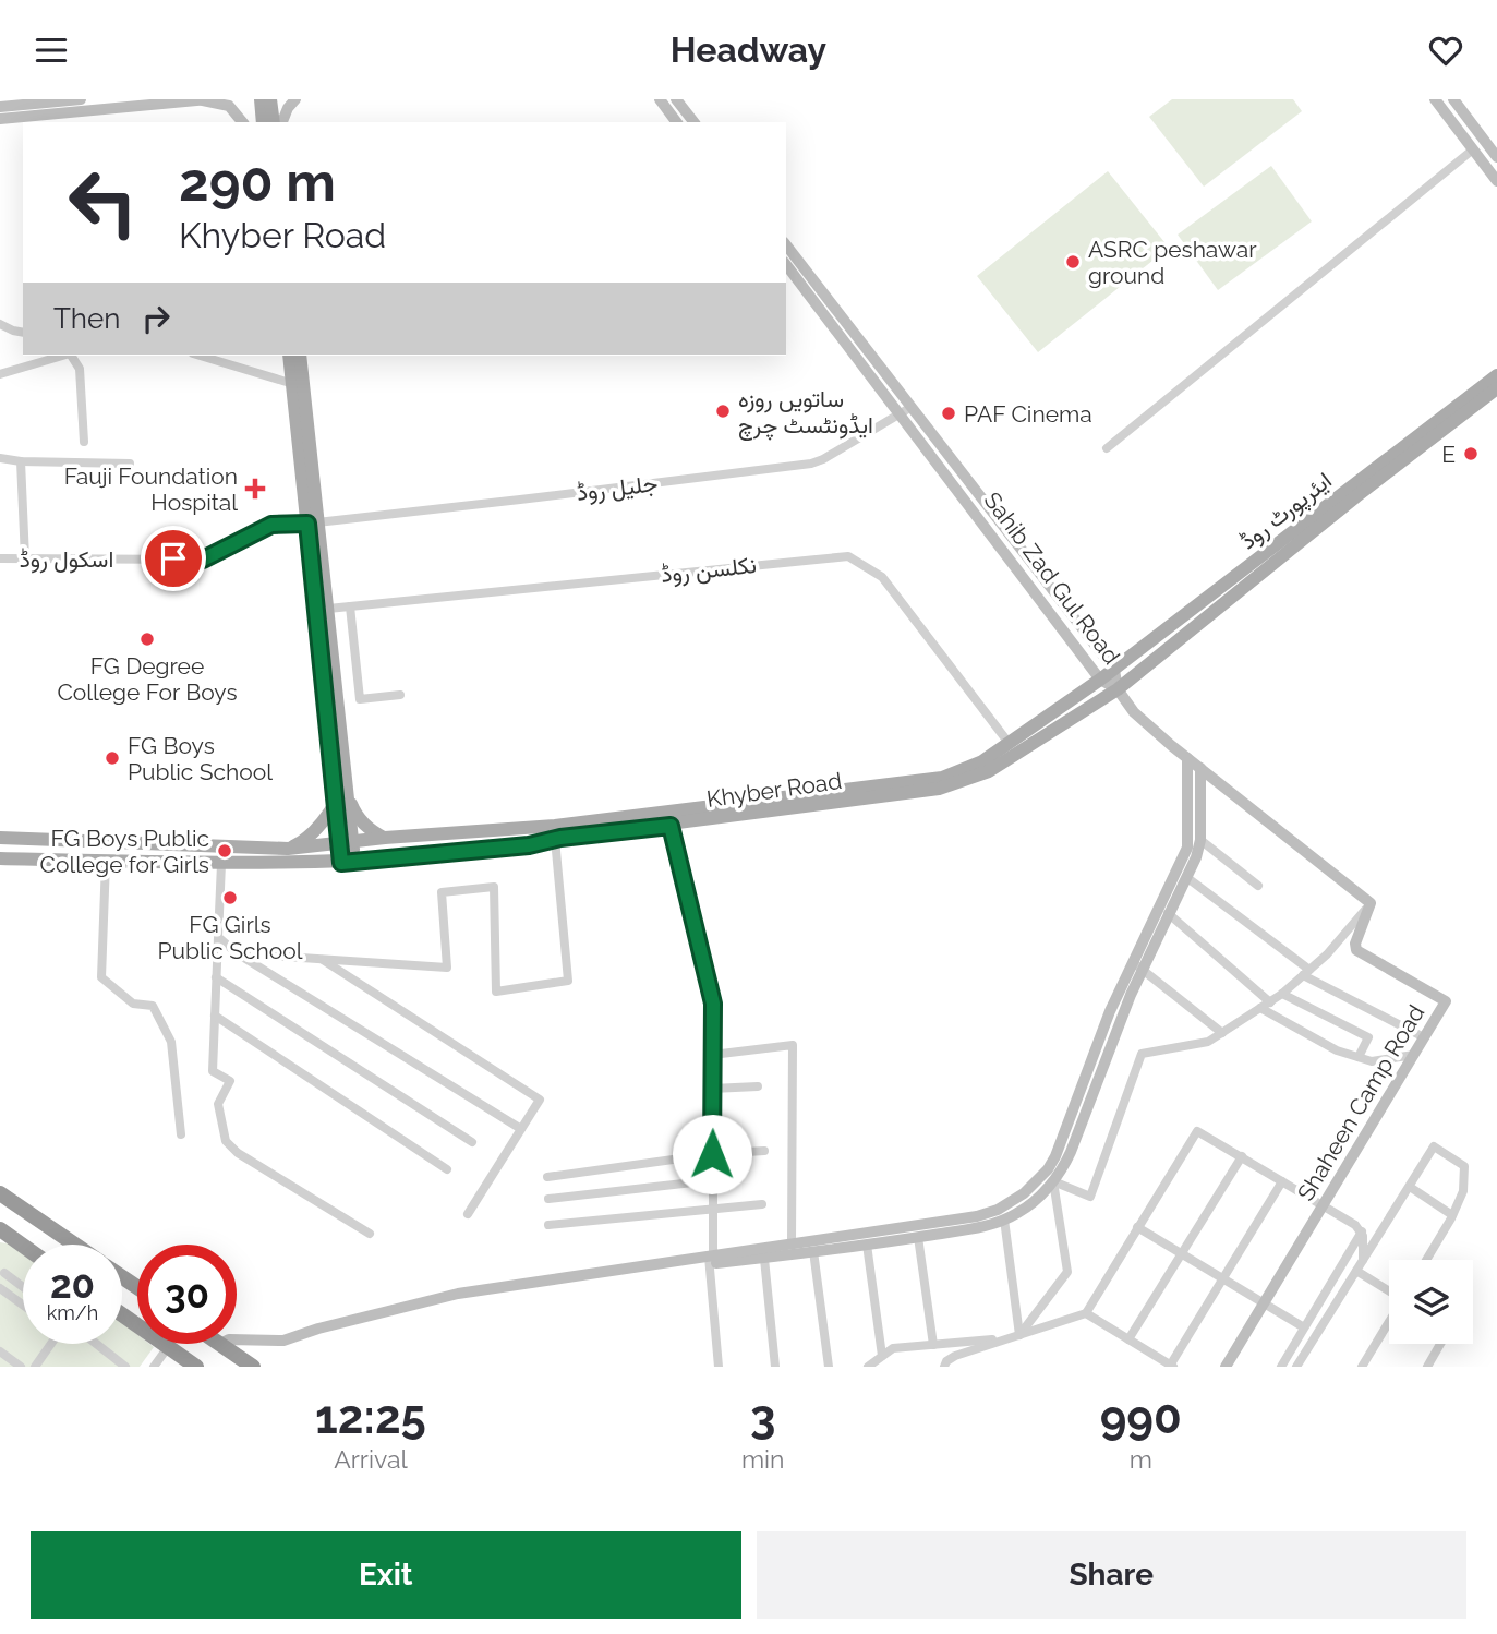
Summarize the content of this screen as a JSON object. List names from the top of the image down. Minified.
{"streets":{"main road":["ایئرپورٹ روڈ","Khyber Road"],"street":["جلیل روڈ","اسکول روڈ","نکلسن روڈ","Sahib Zad Gul Road","Shaheen Camp Road"]},"crossings":[["جلیل روڈ","اسکول روڈ"],["جلیل روڈ","Sahib Zad Gul Road"],["ایئرپورٹ روڈ","Sahib Zad Gul Road"],["ایئرپورٹ روڈ","Khyber Road"],["Sahib Zad Gul Road","Khyber Road"]],"places":{"other":["ASRC peshawar ground","ساتویں روزہ ایڈونٹسٹ چرچ","PAF Cinema","E","FG Degree College For Boys","FG Boys Public School","FG Boys Public College for Girls","FG Girls Public School"],"health":["Fauji Foundation Hospital"]},"page":{"header":"Headway","turn":["290 m","Khyber Road"],"then":"Then","speed":"20 km/h","limit":"30","eta":["12:25","Arrival","3","min","990","m"],"buttons":["Exit","Share"]}}
